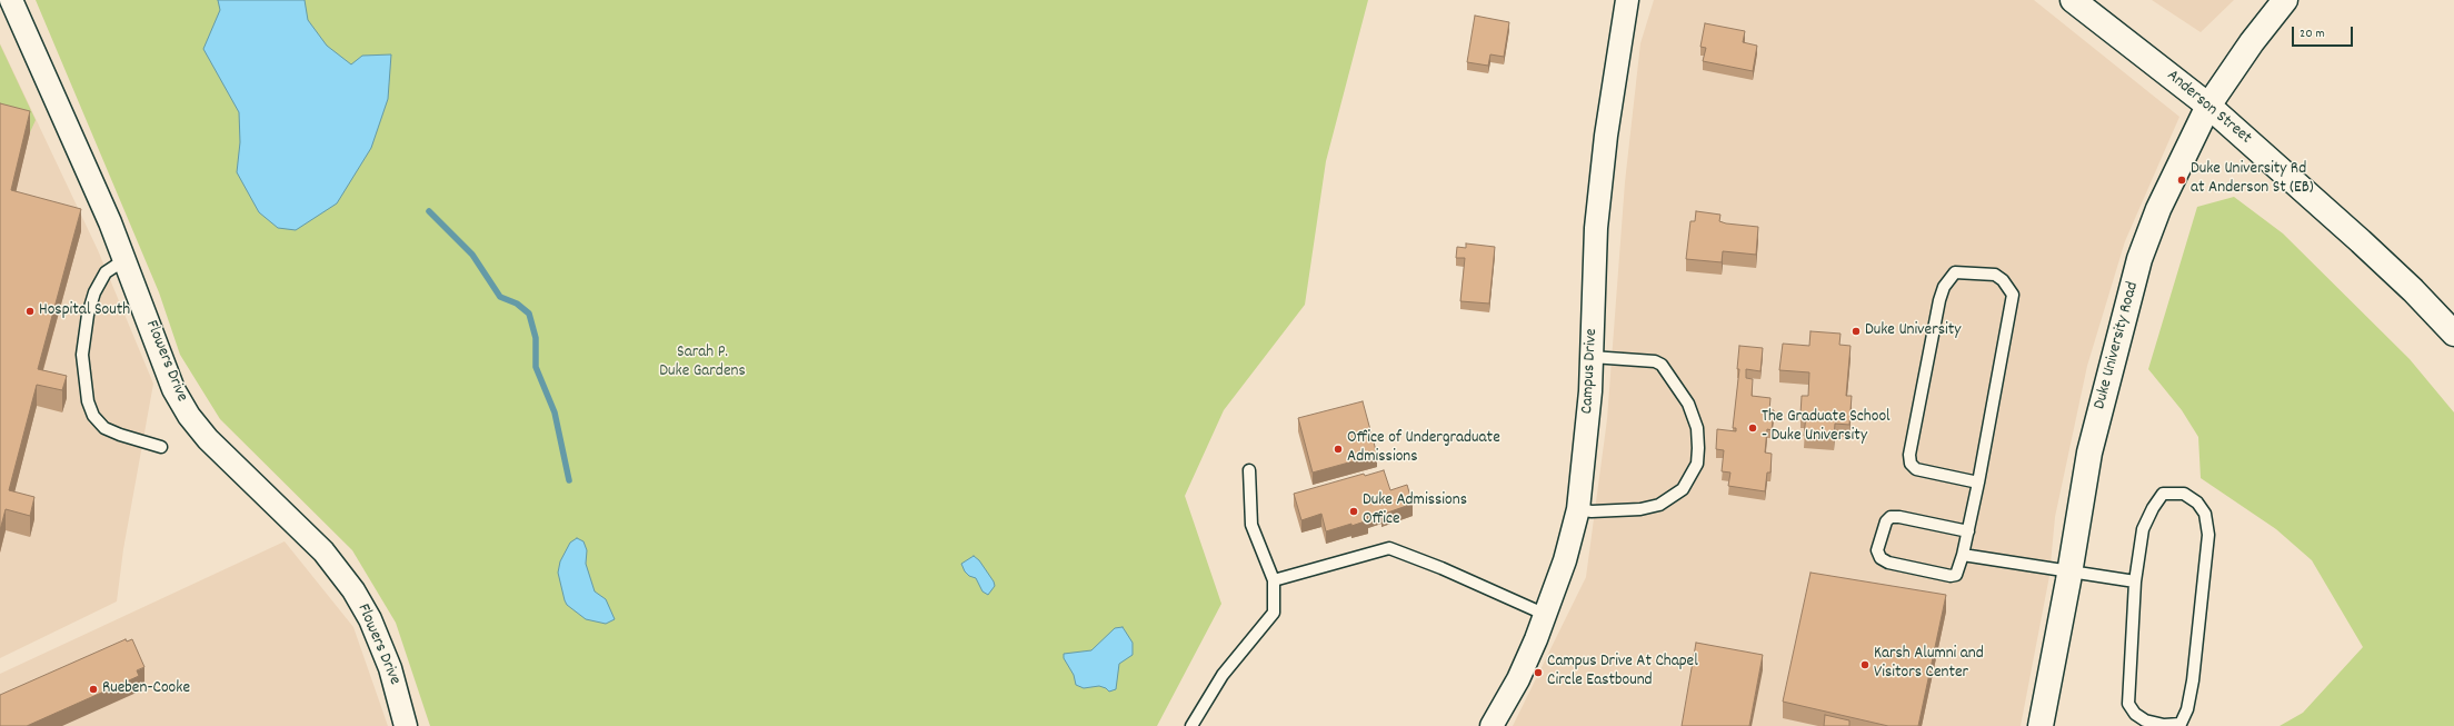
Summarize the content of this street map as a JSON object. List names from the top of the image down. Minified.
{"streets":{"main road":["Anderson Street","Duke University Road"],"street":["Flowers Drive","Campus Drive"]},"crossings":[["Anderson Street","Duke University Road"]],"parks":["Sarah P. Duke Gardens"],"places":["Duke University Rd at Anderson St (EB)","Hospital South","Duke University","The Graduate School - Duke University","Office of Undergraduate Admissions","Duke Admissions Office","Karsh Alumni and Visitors Center","Campus Drive At Chapel Circle Eastbound","Rueben-Cooke"],"scale_bar":"20 m"}
